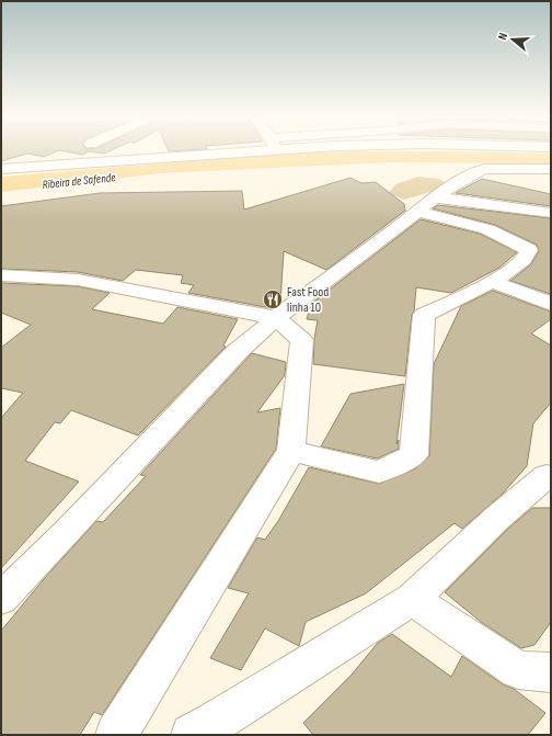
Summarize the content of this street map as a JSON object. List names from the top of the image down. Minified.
{"water":["Ribeira de Safende"],"places":{"restaurant":["Fast Food linha 10"]},"north":"left"}
